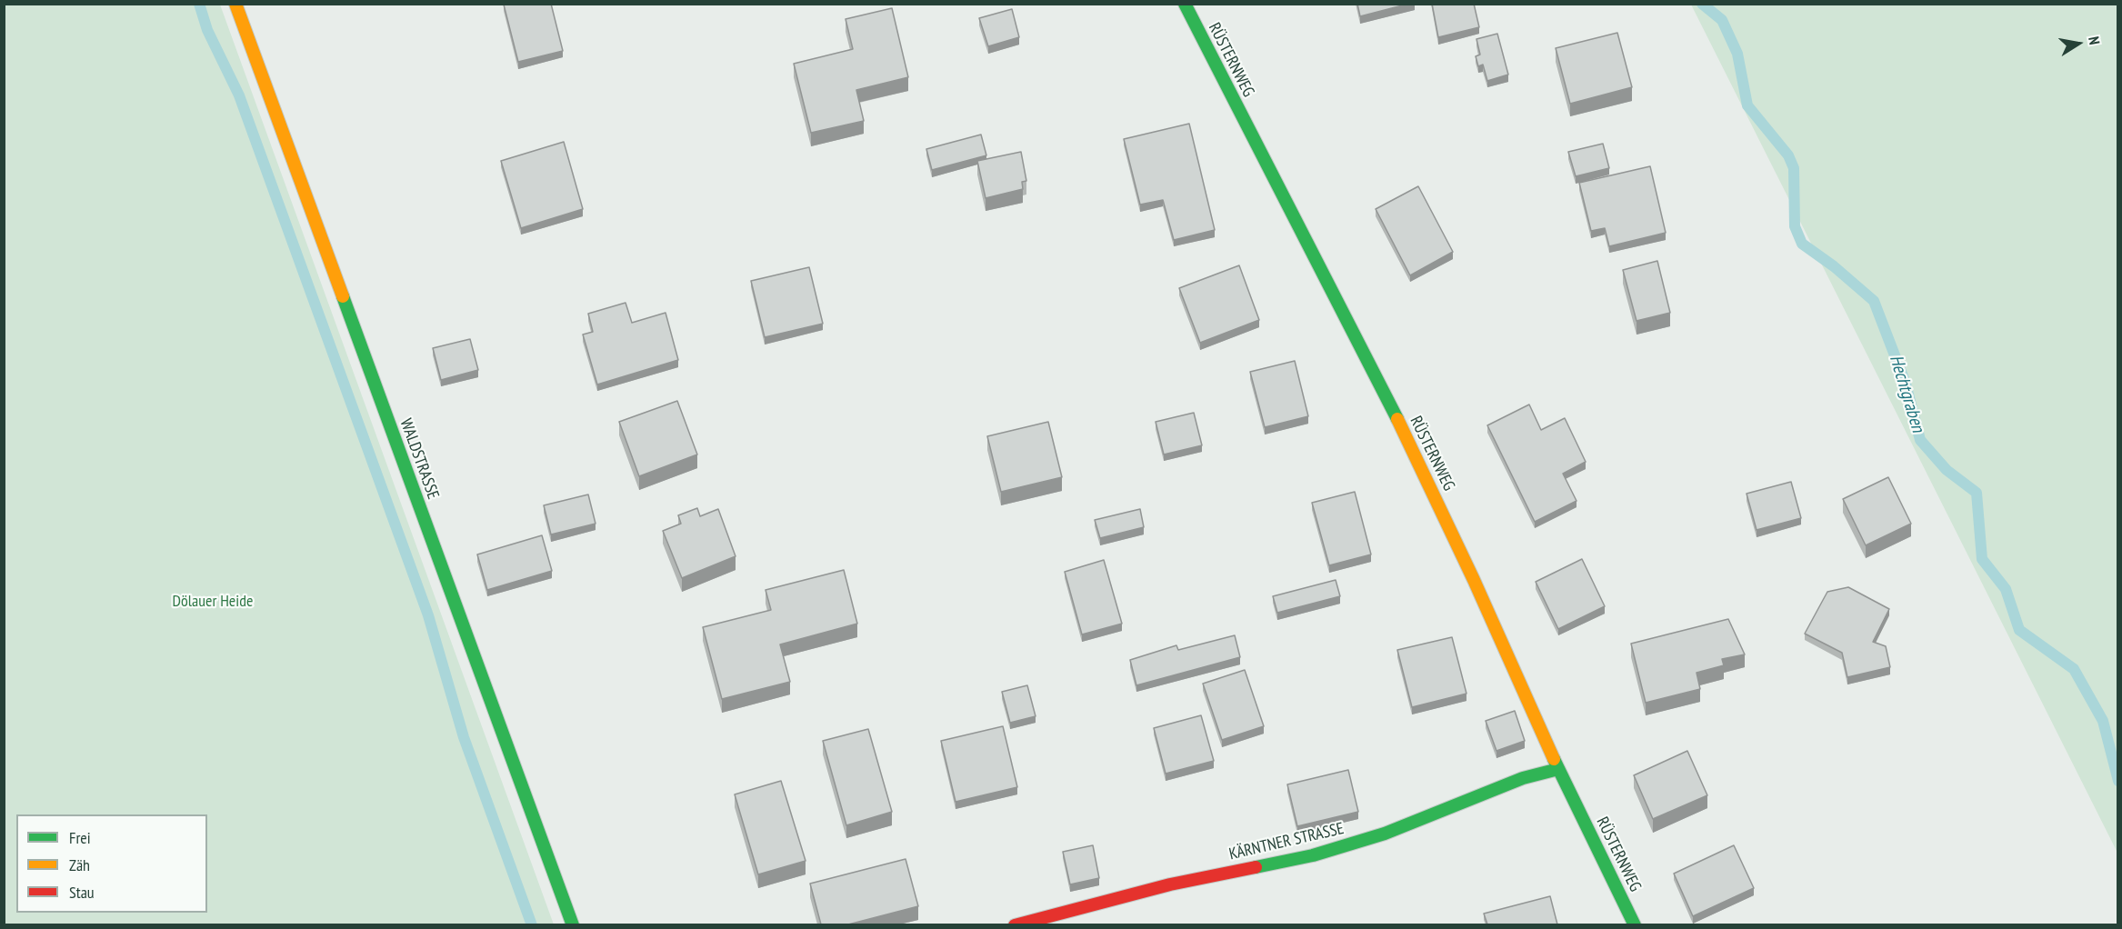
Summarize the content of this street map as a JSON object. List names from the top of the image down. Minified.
{"streets":{"street":["RÜSTERNWEG","WALDSTRASSE","KÄRNTNER STRASSE"]},"crossings":[["RÜSTERNWEG","KÄRNTNER STRASSE"]],"water":["Hechtgraben"],"parks":["Dölauer Heide"],"legend":["Frei","Zäh","Stau"],"north":"right"}
